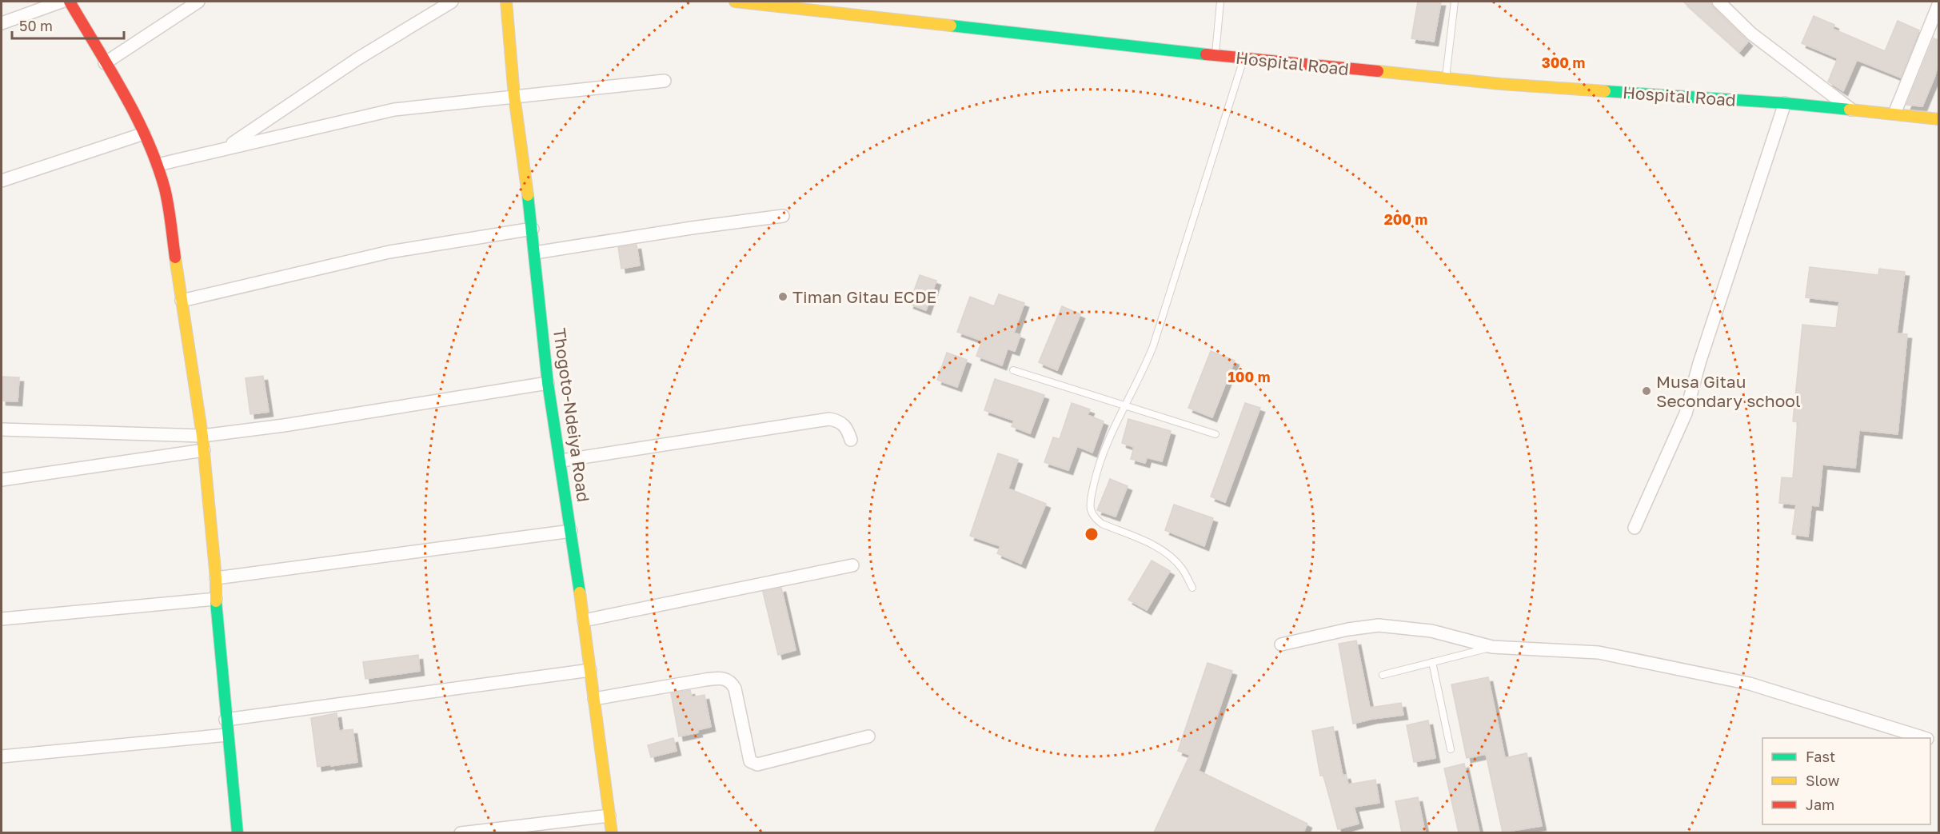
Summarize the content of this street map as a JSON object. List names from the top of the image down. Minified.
{"streets":{"street":["Hospital Road","Thogoto-Ndeiya Road"]},"places":["Timan Gitau ECDE","Musa Gitau Secondary school"],"legend":["Fast","Slow","Jam"],"scale_bar":"50 m","rings":["300 m","200 m","100 m"]}
